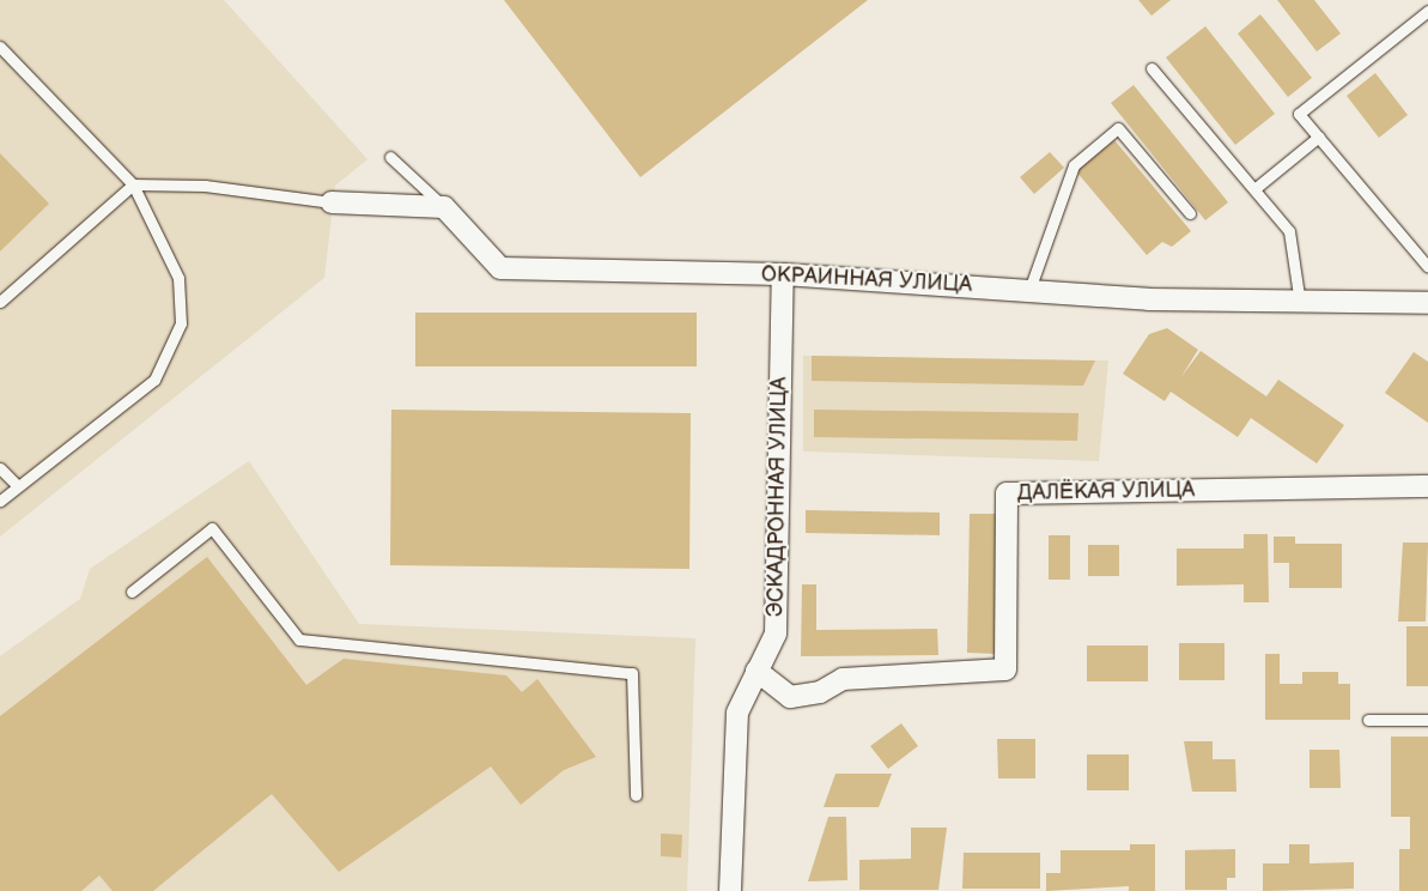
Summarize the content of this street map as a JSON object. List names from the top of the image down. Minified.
{"streets":{"street":["ОКРАИННАЯ УЛИЦА","ДАЛЁКАЯ УЛИЦА","ЭСКАДРОННАЯ УЛИЦА"]},"crossings":[["ОКРАИННАЯ УЛИЦА","ЭСКАДРОННАЯ УЛИЦА"],["ДАЛЁКАЯ УЛИЦА","ЭСКАДРОННАЯ УЛИЦА"]]}
